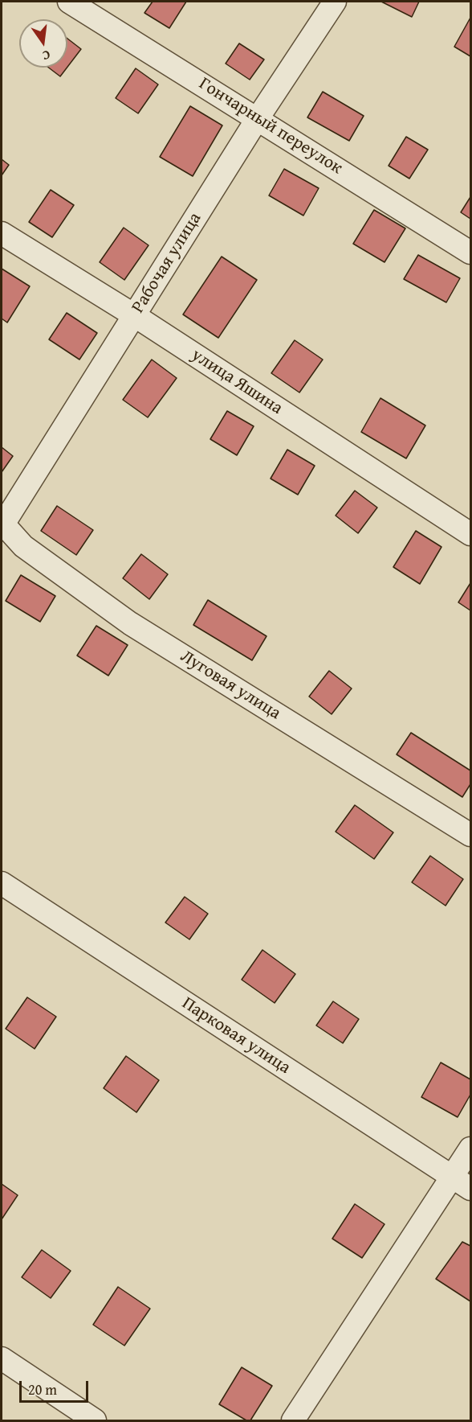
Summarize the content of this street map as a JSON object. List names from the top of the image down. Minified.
{"streets":{"street":["Гончарный переулок","Рабочая улица","улица Яшина","Луговая улица","Парковая улица"]},"crossings":[["Гончарный переулок","Рабочая улица"],["Рабочая улица","улица Яшина"],["Рабочая улица","Луговая улица"]],"scale_bar":"20 m","north":"bottom"}
